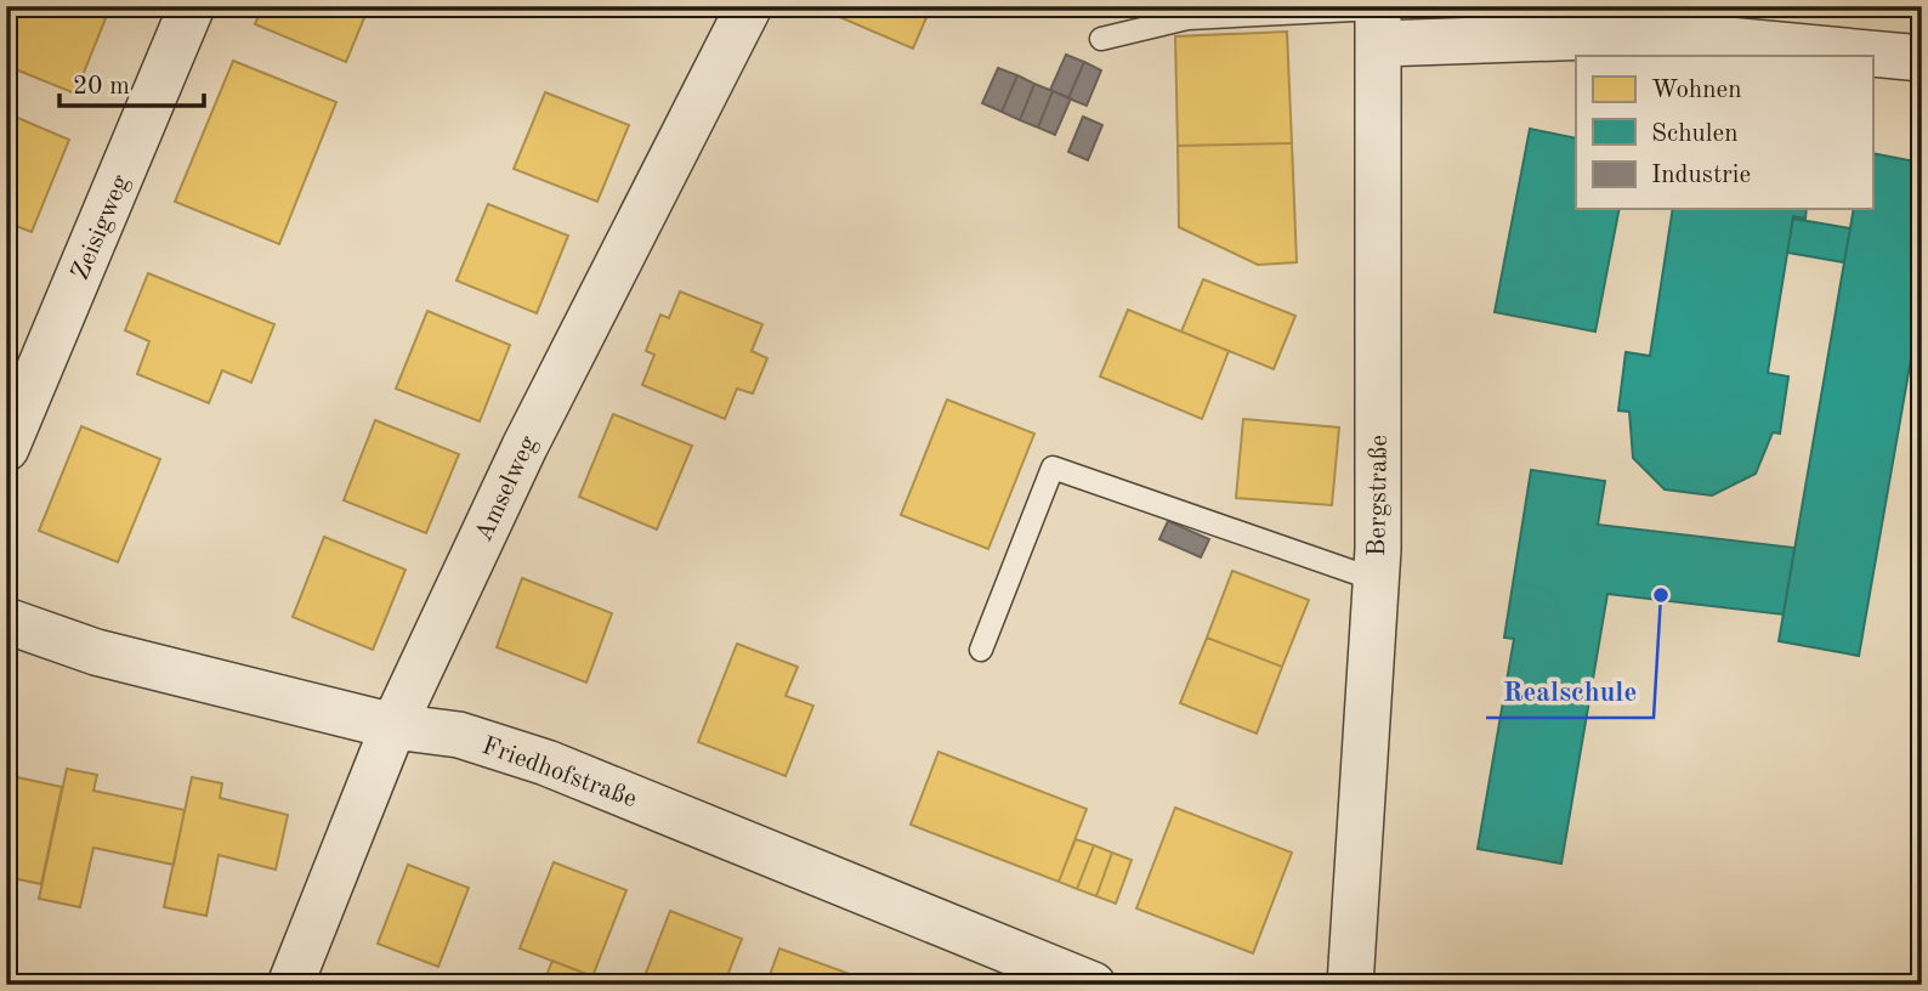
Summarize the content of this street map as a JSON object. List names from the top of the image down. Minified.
{"streets":{"street":["Zeisigweg","Amselweg","Bergstraße","Friedhofstraße"]},"crossings":[["Amselweg","Friedhofstraße"]],"places":["Realschule"],"legend":["Wohnen","Schulen","Industrie"],"scale_bar":"20 m"}
